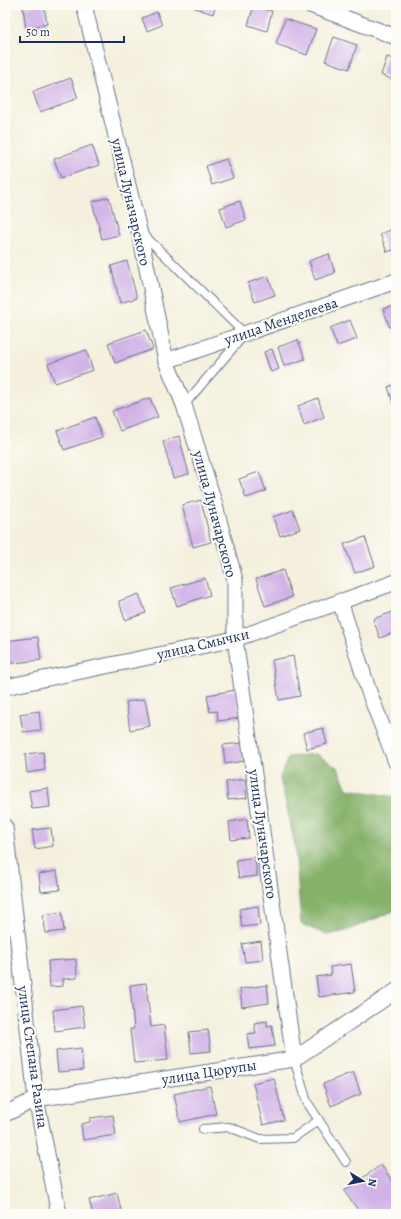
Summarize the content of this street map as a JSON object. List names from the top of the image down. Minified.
{"streets":{"street":["улица Луначарского","улица Менделеева","улица Смычки","улица Степана Разина","улица Цюрупы"]},"crossings":[["улица Луначарского","улица Менделеева"],["улица Луначарского","улица Смычки"],["улица Луначарского","улица Цюрупы"],["улица Степана Разина","улица Цюрупы"]],"scale_bar":"50 m","north":"right"}
